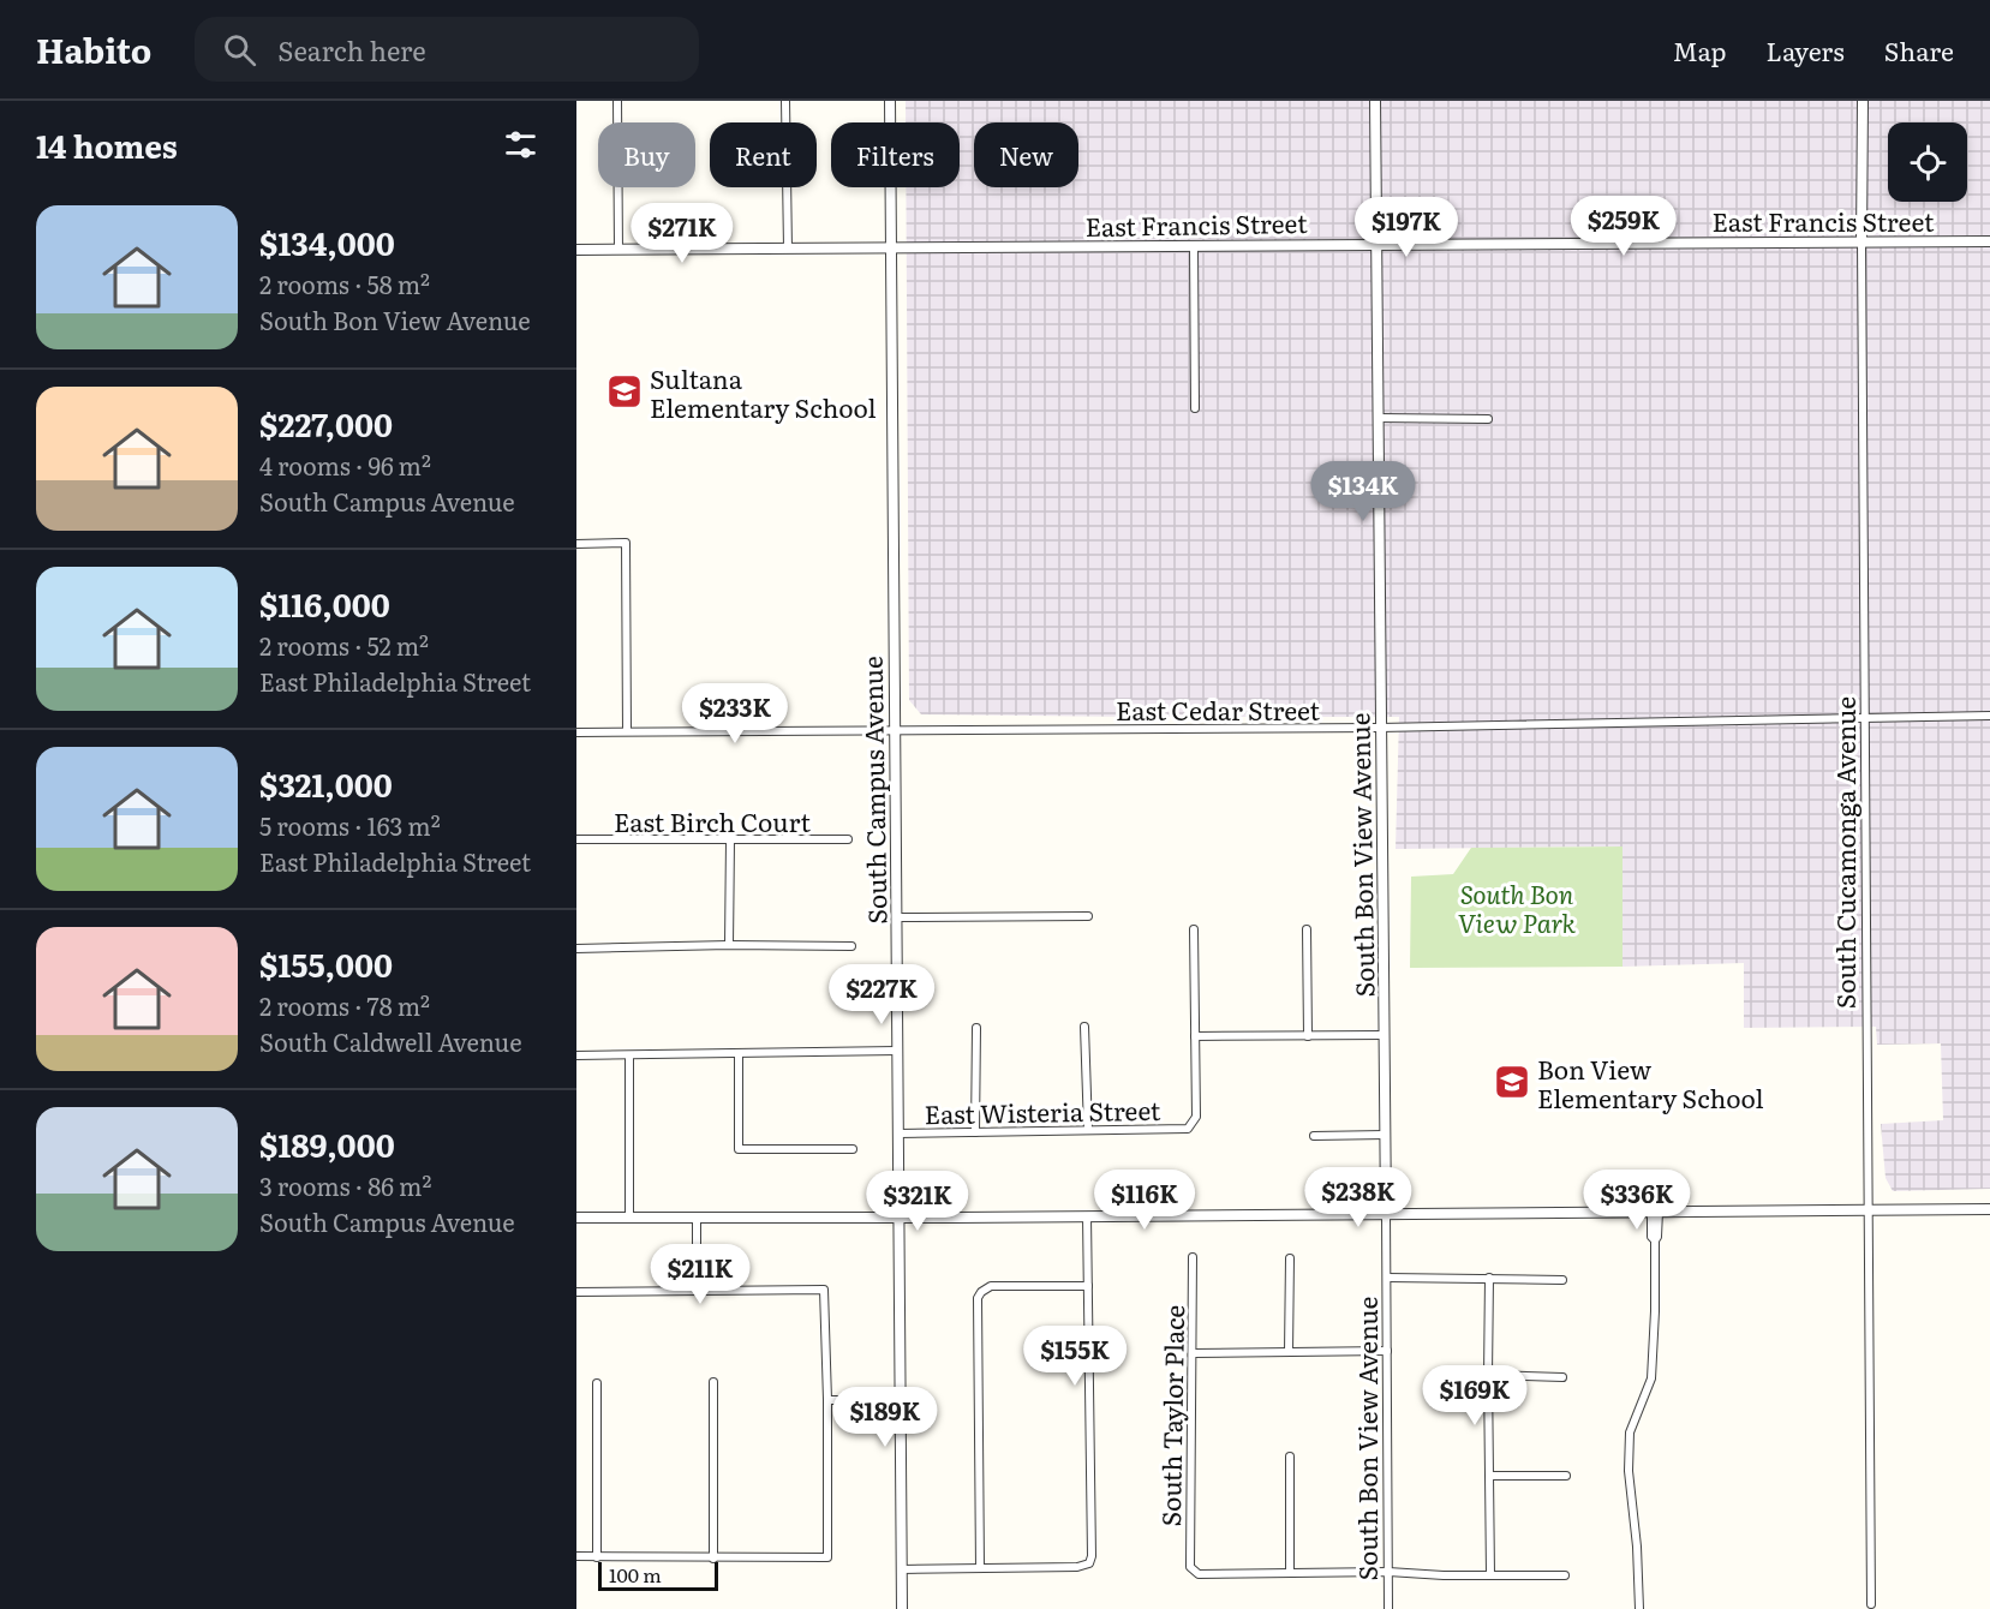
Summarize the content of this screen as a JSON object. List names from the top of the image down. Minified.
{"streets":{"street":["East Francis Street","East Cedar Street","South Campus Avenue","East Birch Court","South Cucamonga Avenue","South Bon View Avenue","East Wisteria Street","South Taylor Place"]},"crossings":[["East Francis Street","South Campus Avenue"],["East Francis Street","South Cucamonga Avenue"],["East Francis Street","South Bon View Avenue"],["East Cedar Street","South Campus Avenue"],["East Cedar Street","South Cucamonga Avenue"],["East Cedar Street","South Bon View Avenue"],["South Campus Avenue","East Wisteria Street"]],"parks":["South Bon View Park"],"places":{"school or university":["Sultana Elementary School","Bon View Elementary School"]},"scale_bar":"100 m","page":{"header":"Habito","search":"Search here","nav":["Map","Layers","Share"],"heading":"14 homes","chip":["Buy","Rent","Filters","New"],"list":[{"name":"$134,000","note":"2 rooms · 58 m² · South Bon View Avenue"},{"name":"$227,000","note":"4 rooms · 96 m² · South Campus Avenue"},{"name":"$116,000","note":"2 rooms · 52 m² · East Philadelphia Street"},{"name":"$321,000","note":"5 rooms · 163 m² · East Philadelphia Street"},{"name":"$155,000","note":"2 rooms · 78 m² · South Caldwell Avenue"},{"name":"$189,000","note":"3 rooms · 86 m² · South Campus Avenue"}],"price":["$259K","$197K","$271K","$134K","$233K","$227K","$238K","$116K","$336K","$321K","$211K","$155K","$169K","$189K"],"scale":"100 m"}}
